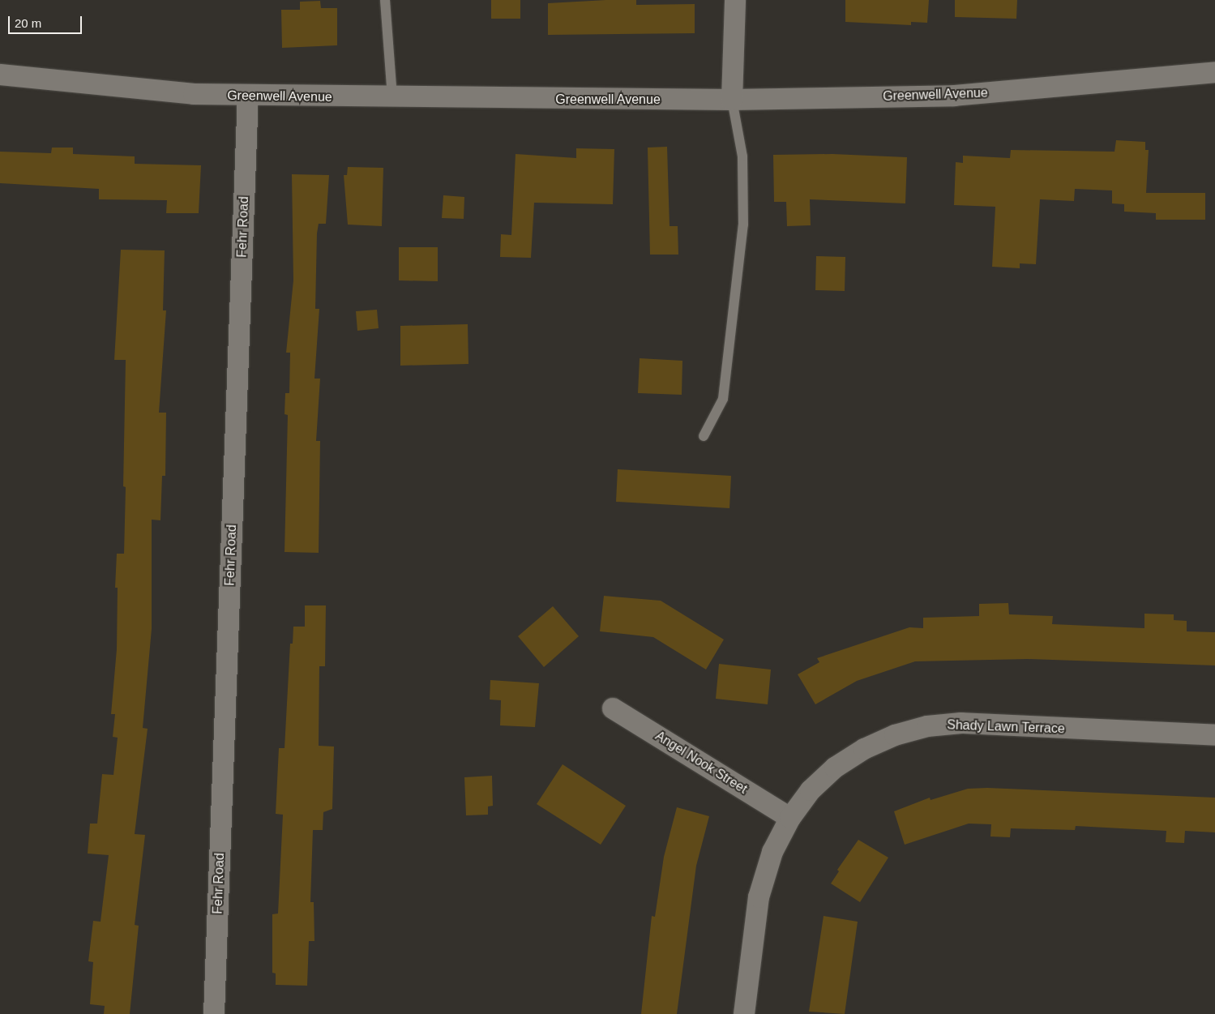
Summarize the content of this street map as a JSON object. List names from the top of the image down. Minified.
{"streets":{"street":["Greenwell Avenue","Fehr Road","Shady Lawn Terrace","Angel Nook Street"]},"crossings":[["Greenwell Avenue","Fehr Road"],["Shady Lawn Terrace","Angel Nook Street"]],"scale_bar":"20 m"}
